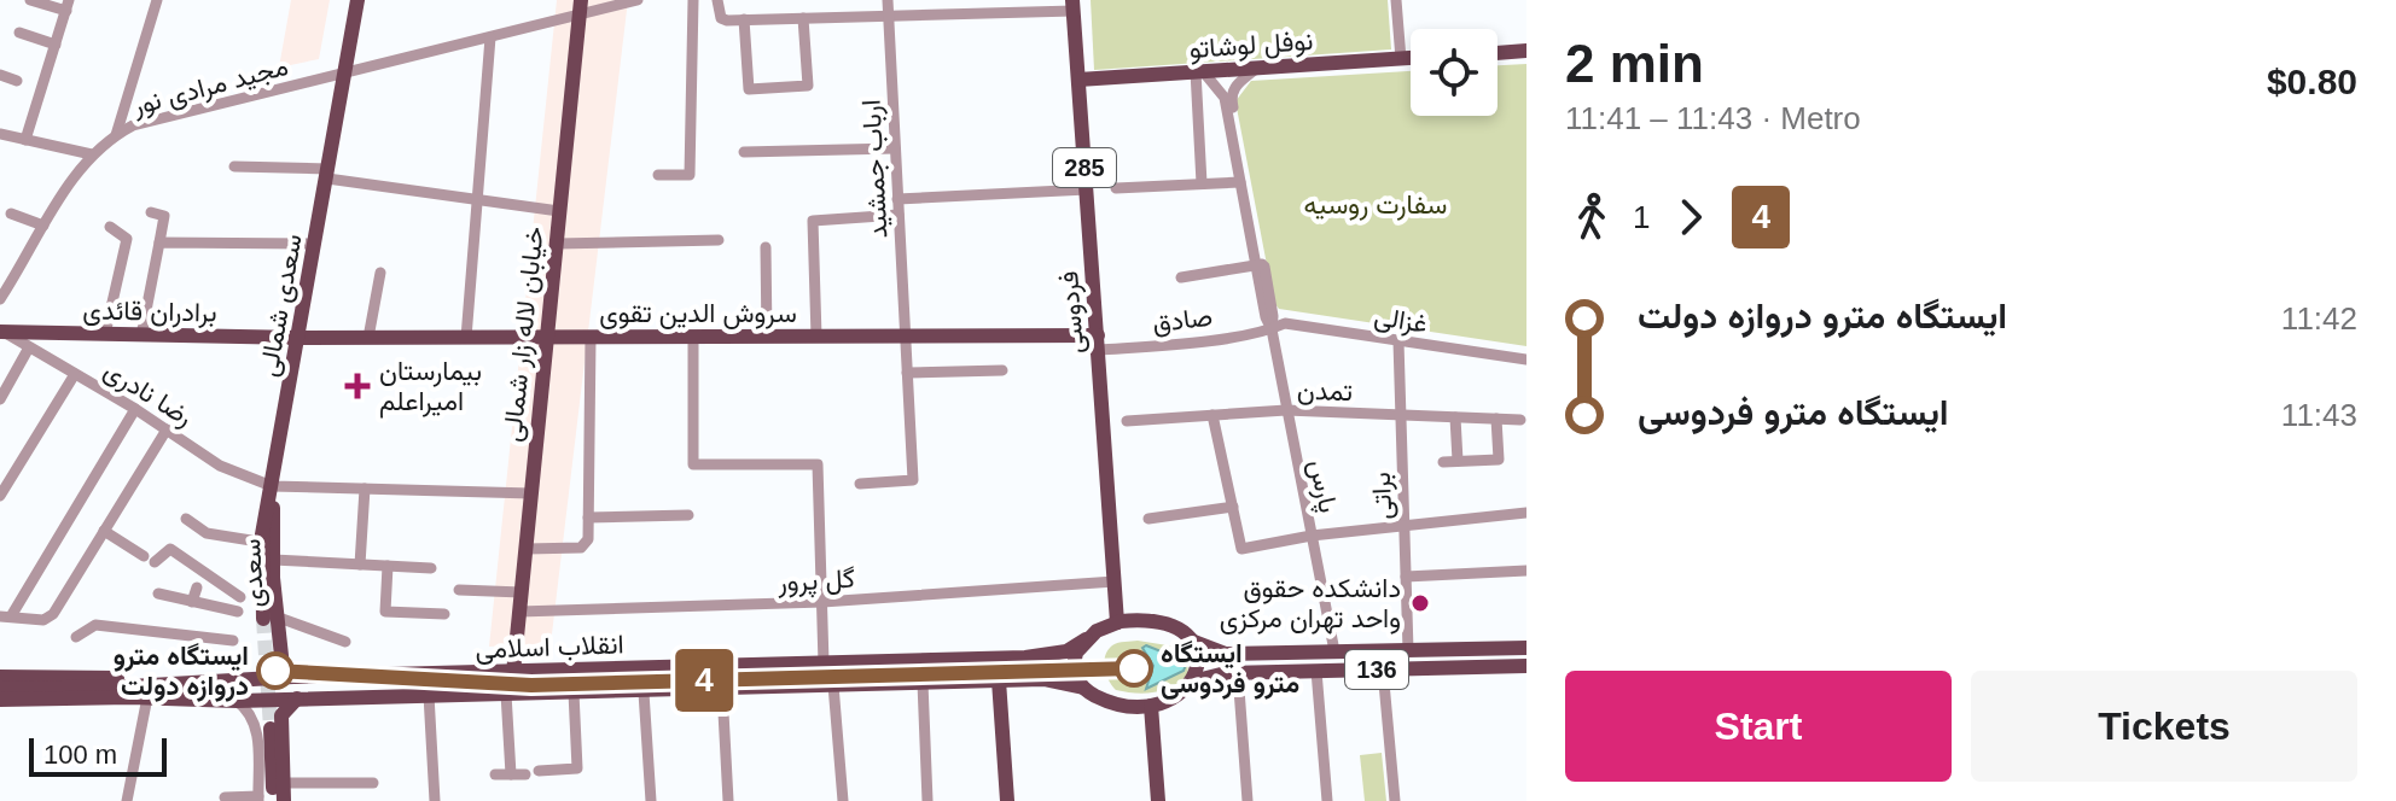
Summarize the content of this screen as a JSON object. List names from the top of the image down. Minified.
{"streets":{"main road":["نوفل لوشاتو","285","سعدی شمالی","برادران قائدی","سروش الدین تقوی","فردوسی","خیابان لاله زار شمالی","سعدی","انقلاب اسلامی","136"],"street":["مجید مرادی نور","ارباب جمشید","صادق","غزالی","تمدن","رضا نادری","پارس","براتی","گل پرور"]},"crossings":[["نوفل لوشاتو","فردوسی"],["نوفل لوشاتو","پارس"],["مجید مرادی نور","سعدی شمالی"],["مجید مرادی نور","خیابان لاله زار شمالی"],["ارباب جمشید","سروش الدین تقوی"],["سعدی شمالی","برادران قائدی"],["سعدی شمالی","سروش الدین تقوی"],["سعدی شمالی","رضا نادری"],["سعدی شمالی","سعدی"],["برادران قائدی","سروش الدین تقوی"],["برادران قائدی","رضا نادری"],["سروش الدین تقوی","فردوسی"],["سروش الدین تقوی","صادق"],["سروش الدین تقوی","خیابان لاله زار شمالی"],["فردوسی","صادق"],["فردوسی","گل پرور"],["فردوسی","انقلاب اسلامی"],["فردوسی","136"],["صادق","غزالی"],["صادق","پارس"],["غزالی","پارس"],["غزالی","براتی"],["خیابان لاله زار شمالی","گل پرور"],["خیابان لاله زار شمالی","انقلاب اسلامی"],["تمدن","پارس"],["تمدن","براتی"],["رضا نادری","سعدی"],["پارس","136"],["براتی","136"],["سعدی","انقلاب اسلامی"],["انقلاب اسلامی","136"]],"parks":["سفارت روسیه"],"places":{"health":["بیمارستان امیراعلم"],"other":["دانشکده حقوق واحد تهران مرکزی","ایستگاه مترو فردوسی","ایستگاه مترو دروازه دولت"]},"lines":["metro line 4"],"scale_bar":"100 m","page":{"on_map":"4","heading":["2 min","11:41 – 11:43 · Metro","$0.80"],"legs":["1","4"],"list":[{"name":"ایستگاه مترو دروازه دولت","value":"11:42"},{"name":"ایستگاه مترو فردوسی","value":"11:43"}],"buttons":["Start","Tickets"],"scale":"100 m"}}
